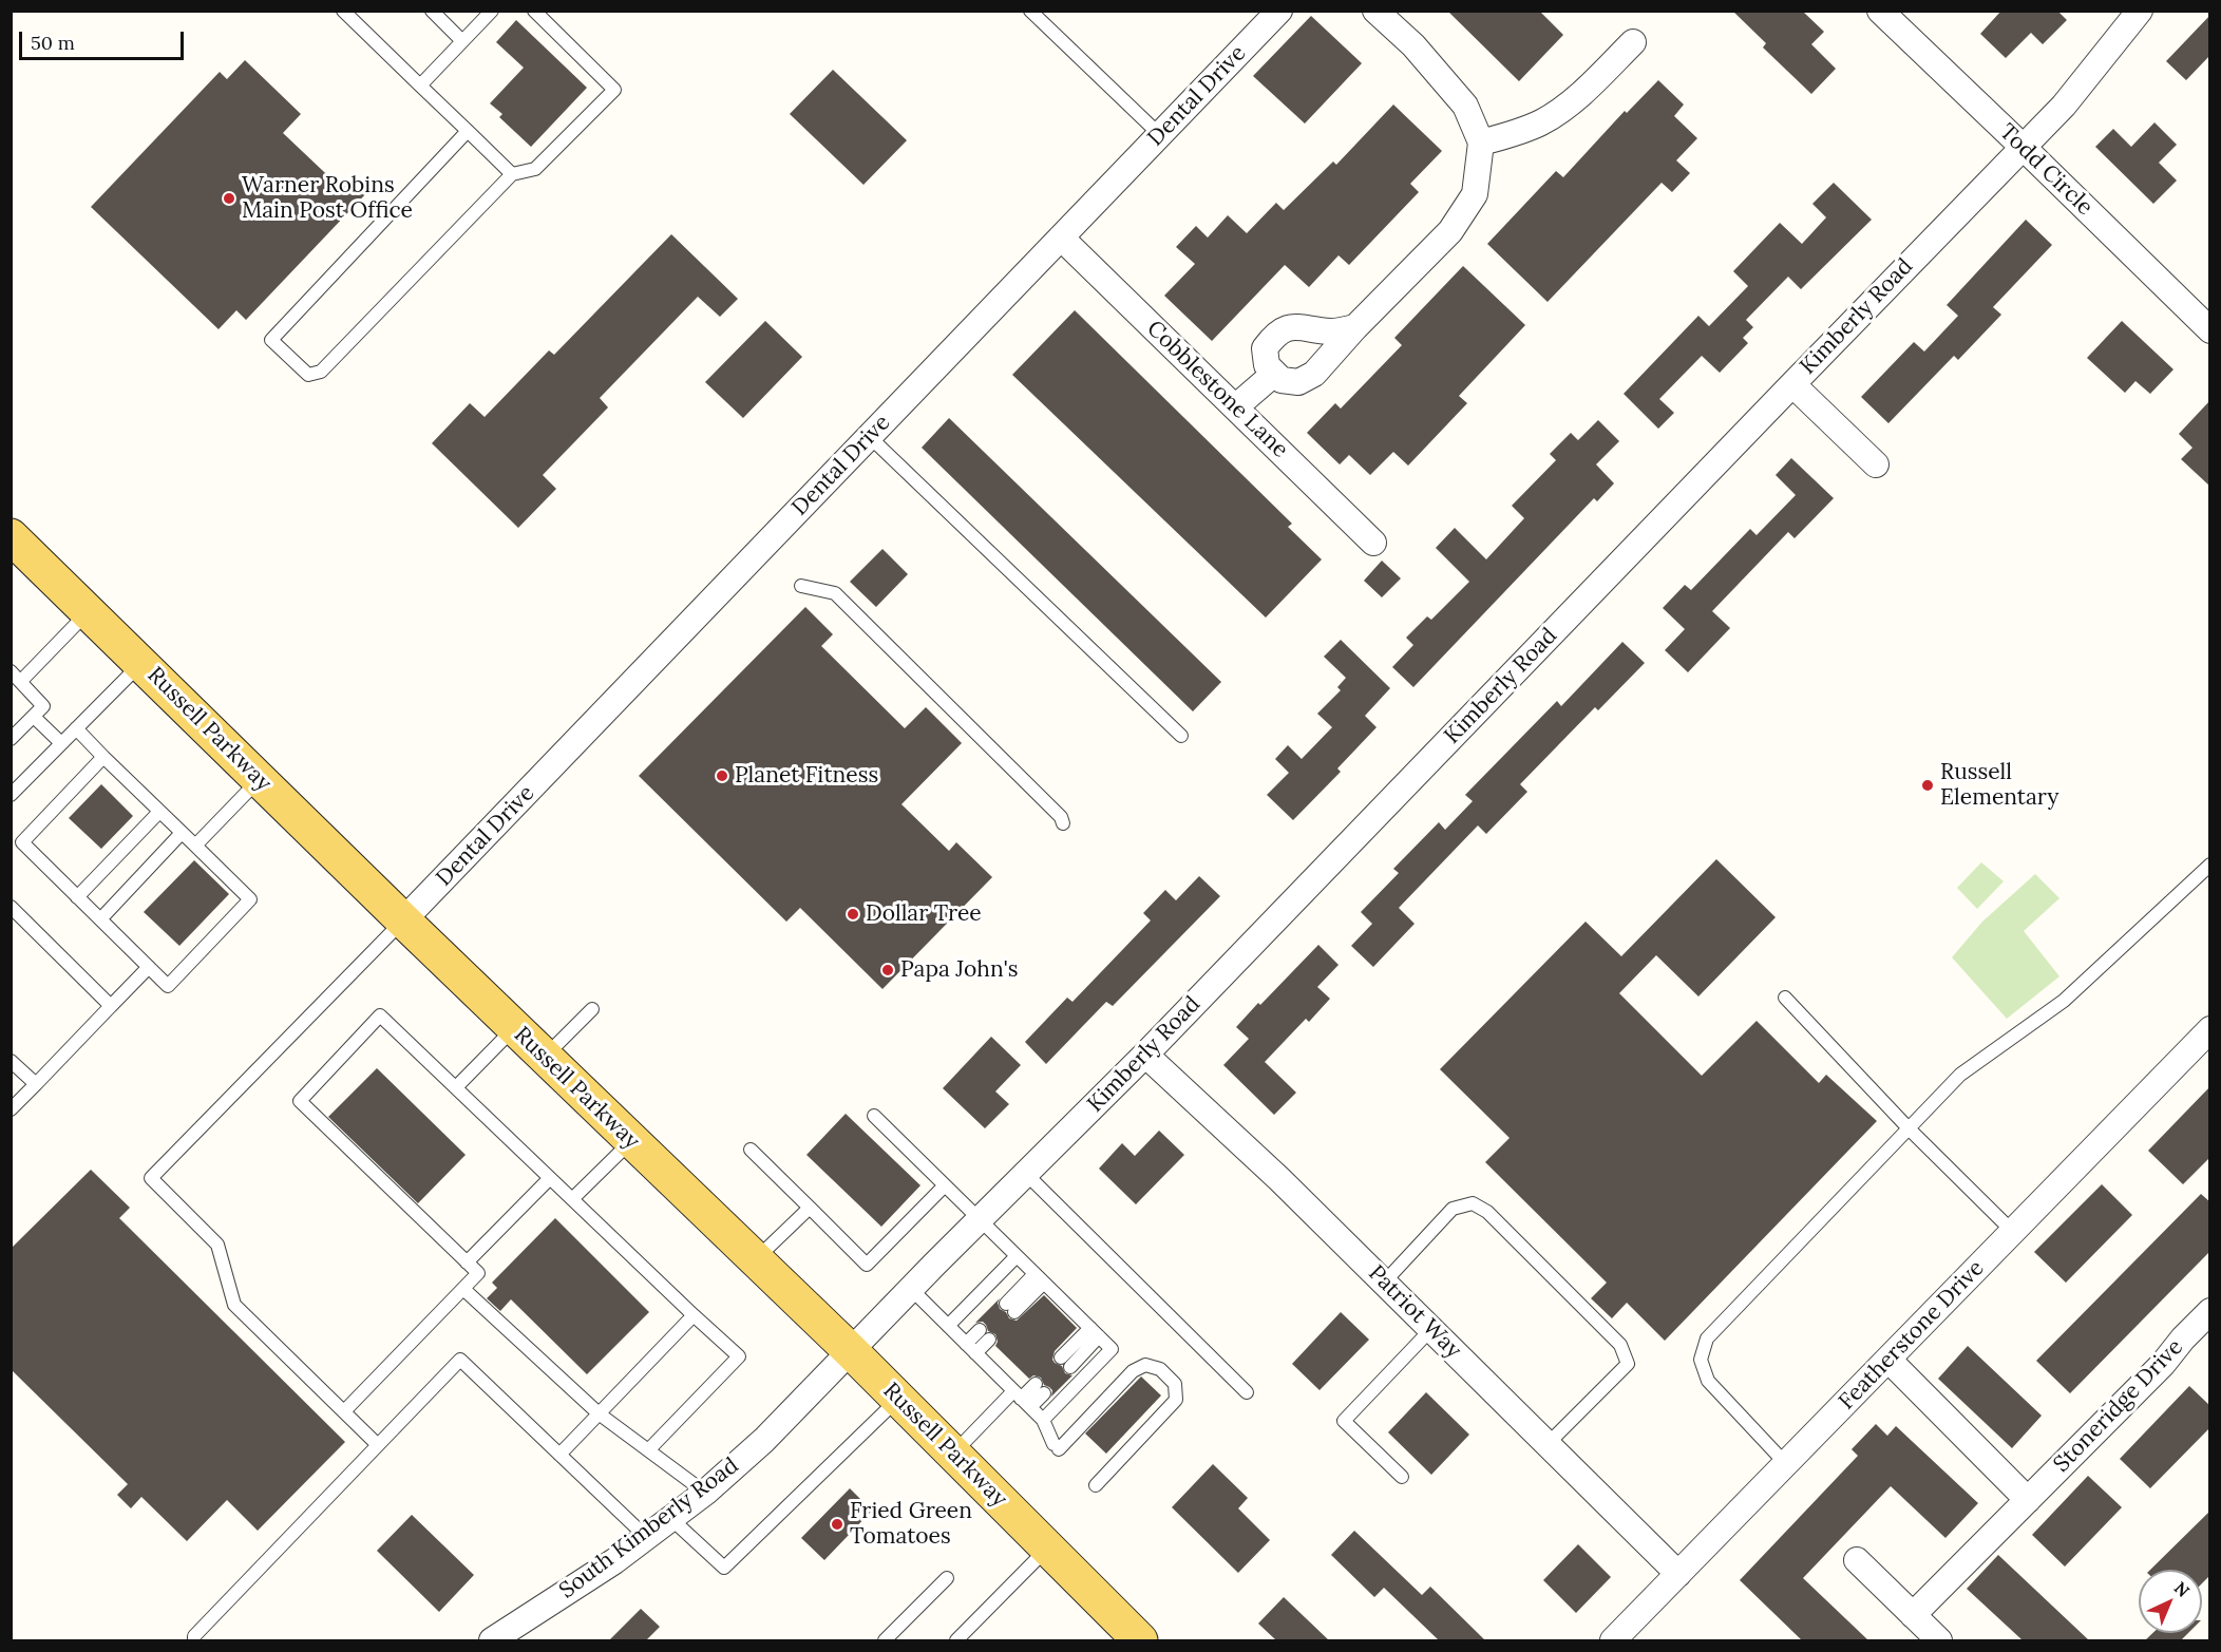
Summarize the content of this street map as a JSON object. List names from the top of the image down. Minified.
{"streets":{"main road":["Russell Parkway"],"street":["Dental Drive","Todd Circle","Kimberly Road","Cobblestone Lane","Patriot Way","Featherstone Drive","Stoneridge Drive","South Kimberly Road"]},"crossings":[["Dental Drive","Cobblestone Lane"],["Dental Drive","Russell Parkway"],["Todd Circle","Kimberly Road"],["Kimberly Road","Russell Parkway"],["Kimberly Road","Patriot Way"],["Kimberly Road","South Kimberly Road"],["Russell Parkway","South Kimberly Road"],["Patriot Way","Featherstone Drive"]],"places":["Warner Robins Main Post Office","Planet Fitness","Russell Elementary","Dollar Tree","Papa John's","Fried Green Tomatoes"],"scale_bar":"50 m","north":"top right"}
